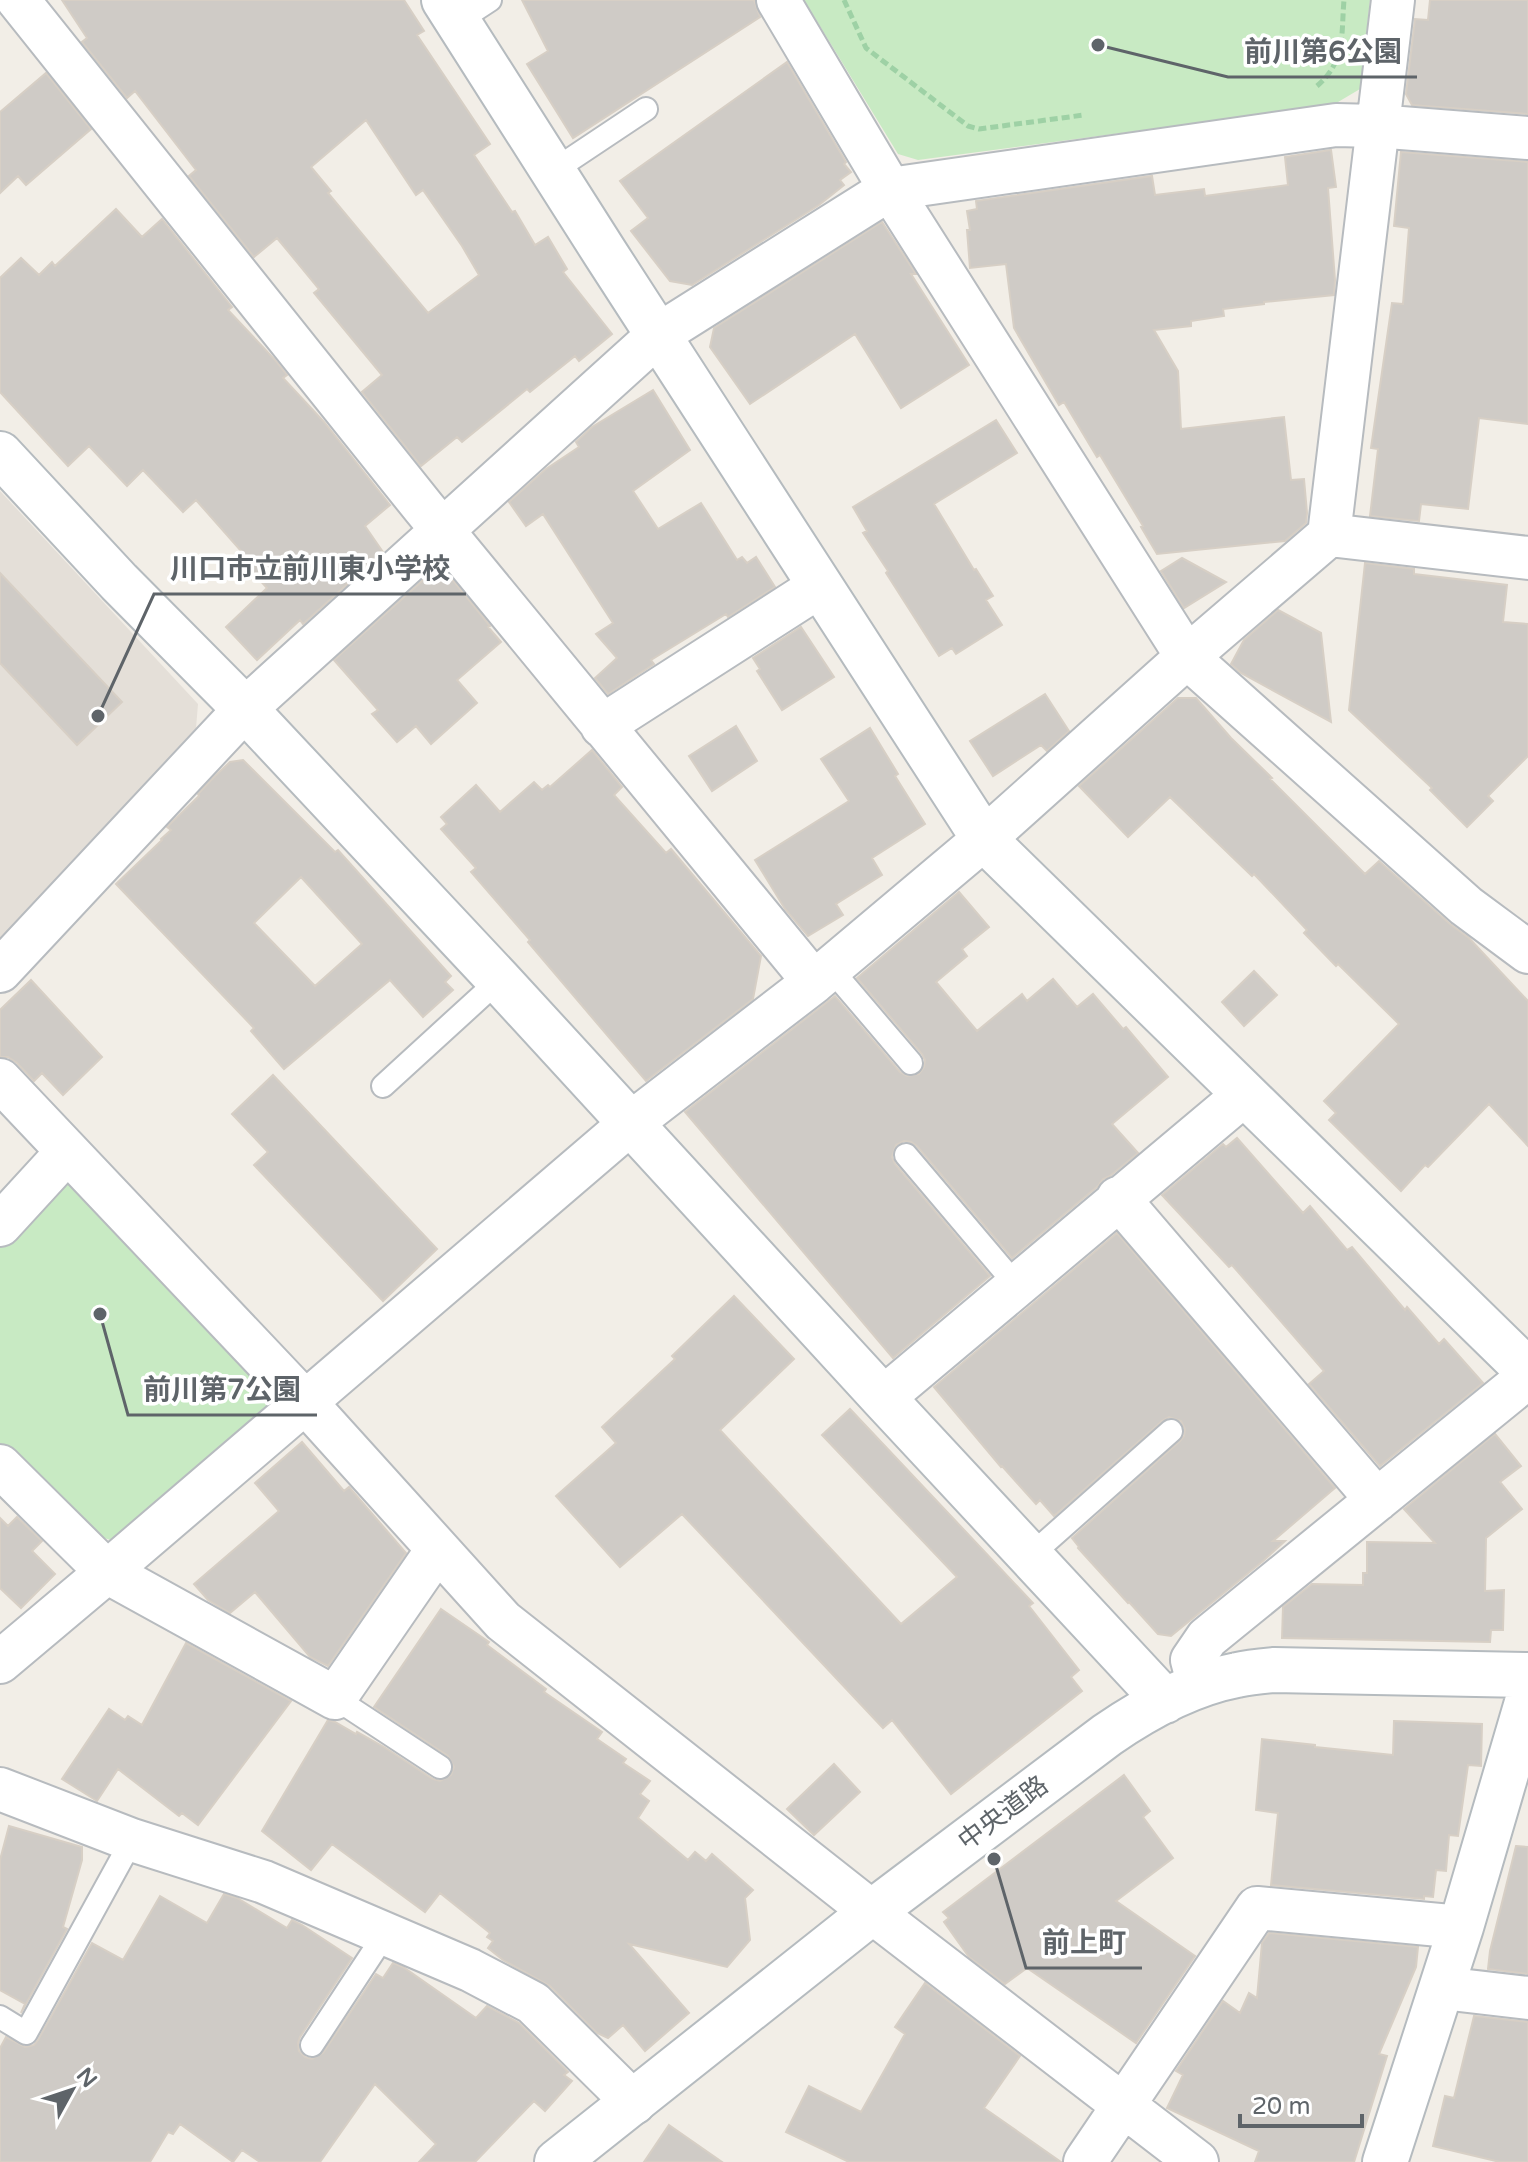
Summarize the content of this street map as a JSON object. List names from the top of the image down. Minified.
{"streets":{"street":["中央道路"]},"places":["前川第6公園","川口市立前川東小学校","前川第7公園","前上町"],"scale_bar":"20 m","north":"top right"}
